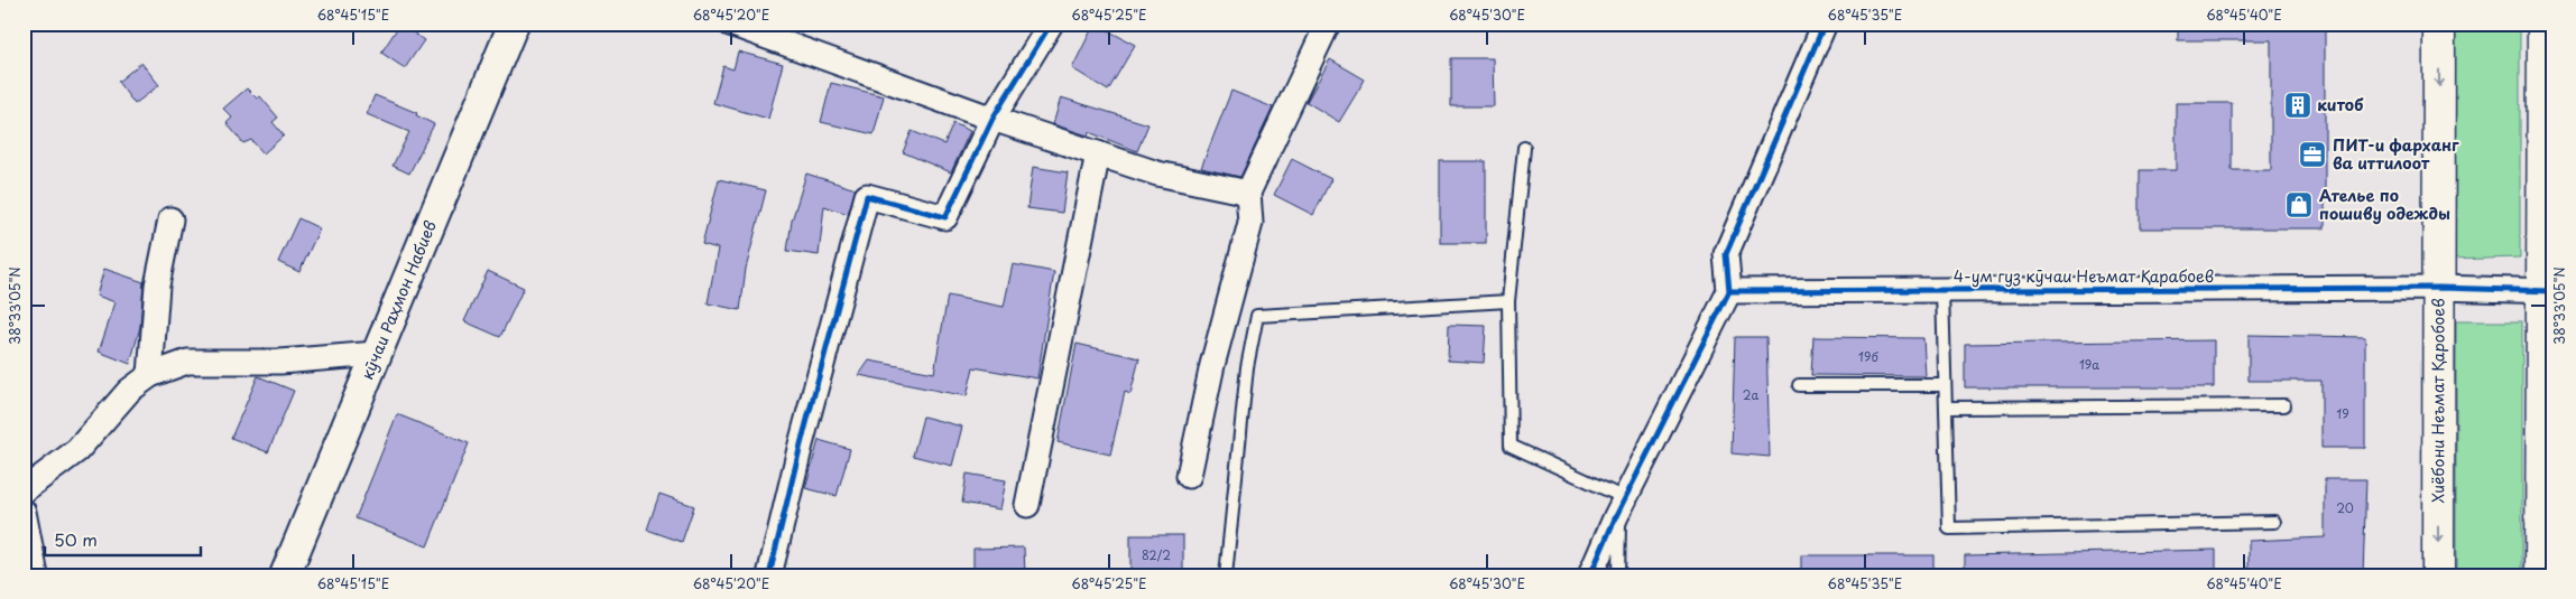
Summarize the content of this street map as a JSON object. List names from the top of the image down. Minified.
{"streets":{"highway":["Хиёбони Неъмат Қаробоев"],"street":["4-ум гуз кӯчаи Неъмат Қарабоев","кӯчаи Раҳмон Набиев"]},"crossings":[["4-ум гуз кӯчаи Неъмат Қарабоев","Хиёбони Неъмат Қаробоев"]],"places":{"building":["китоб"],"office":["ПИТ-и фарханг ва иттилоот"],"shop":["Ателье по пошиву одежды"]},"house_numbers":["19б","19а","2а","19","20","82/2"],"scale_bar":"50 m","coordinates":["68°45'15\"E","68°45'20\"E","68°45'25\"E","68°45'30\"E","68°45'35\"E","68°45'40\"E","38°33'05\"N"]}
